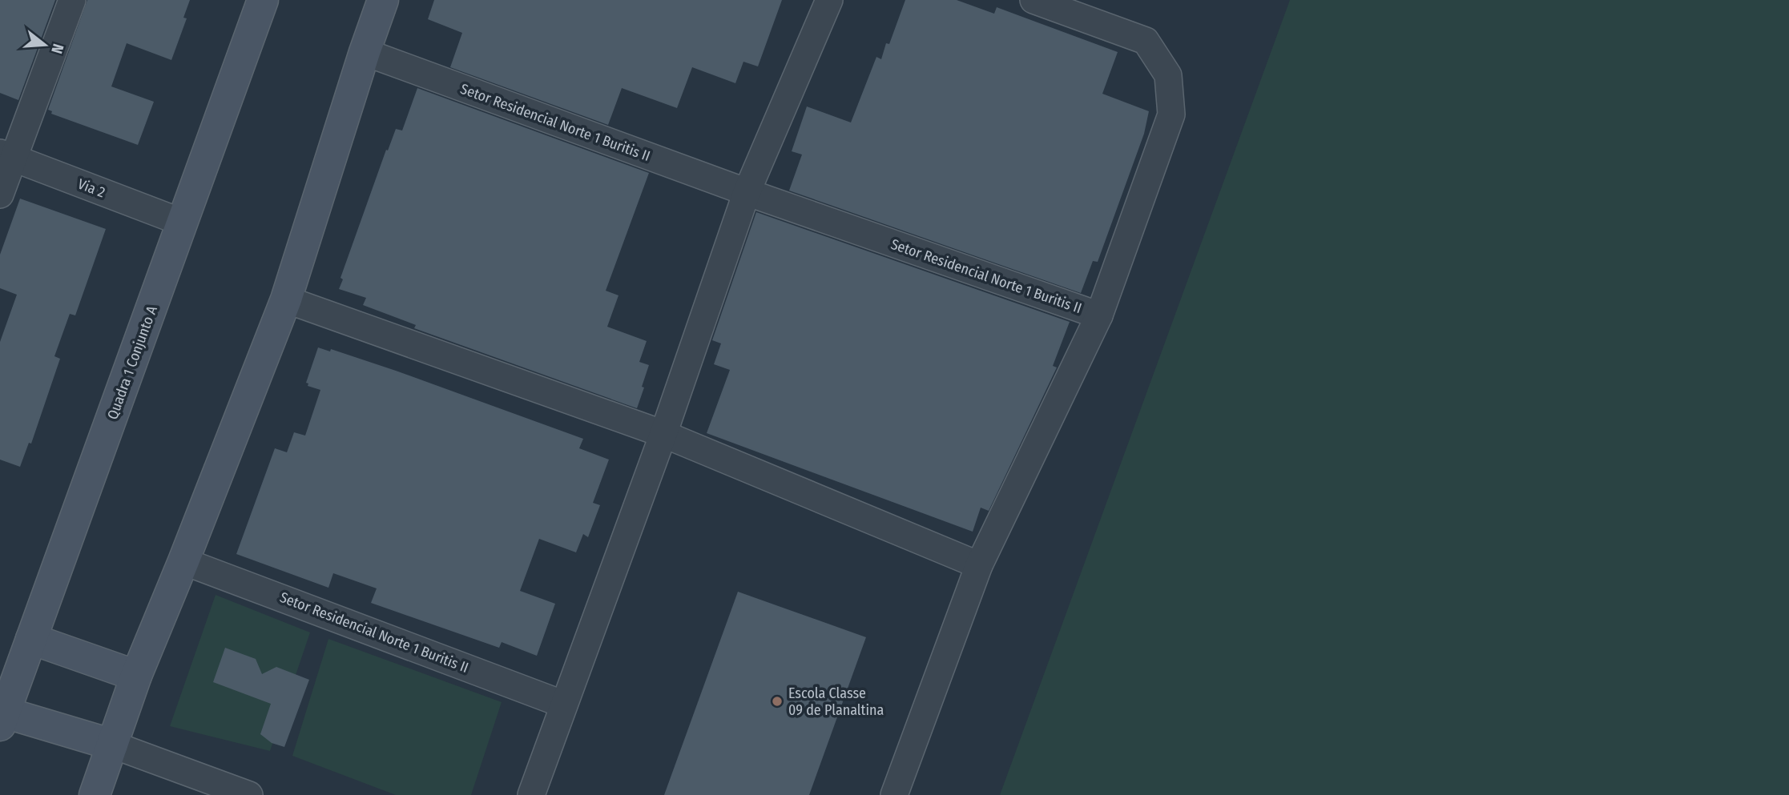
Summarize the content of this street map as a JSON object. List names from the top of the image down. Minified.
{"streets":{"street":["Setor Residencial Norte 1 Buritis II","Via 2","Quadra 1 Conjunto A"]},"crossings":[["Via 2","Quadra 1 Conjunto A"]],"places":["Escola Classe 09 de Planaltina"],"north":"right"}
